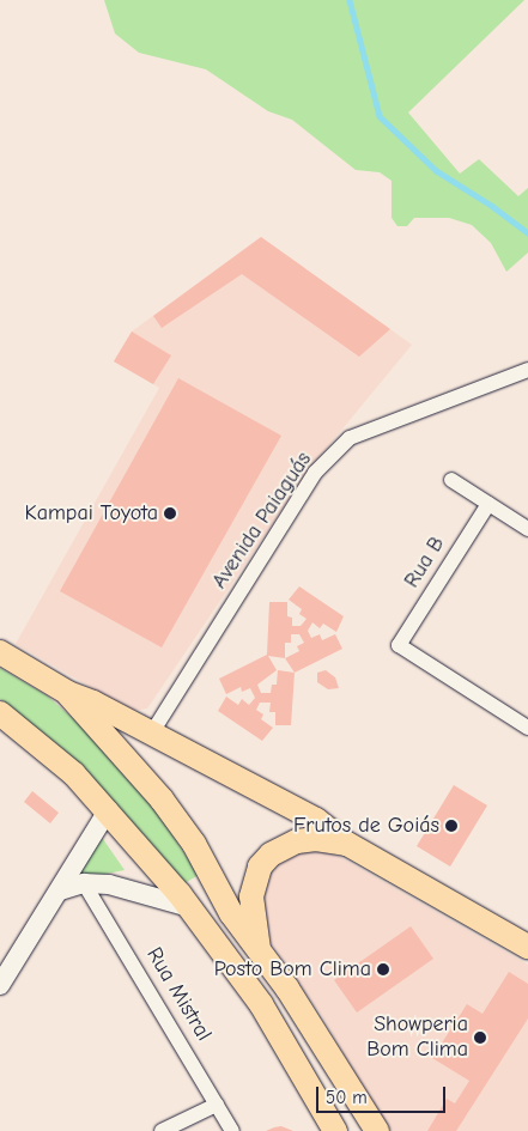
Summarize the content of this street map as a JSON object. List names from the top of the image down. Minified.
{"streets":{"street":["Avenida Paiaguás","Rua B","Rua Mistral"]},"places":["Kampai Toyota","Frutos de Goiás","Posto Bom Clima","Showperia Bom Clima"],"scale_bar":"50 m"}
